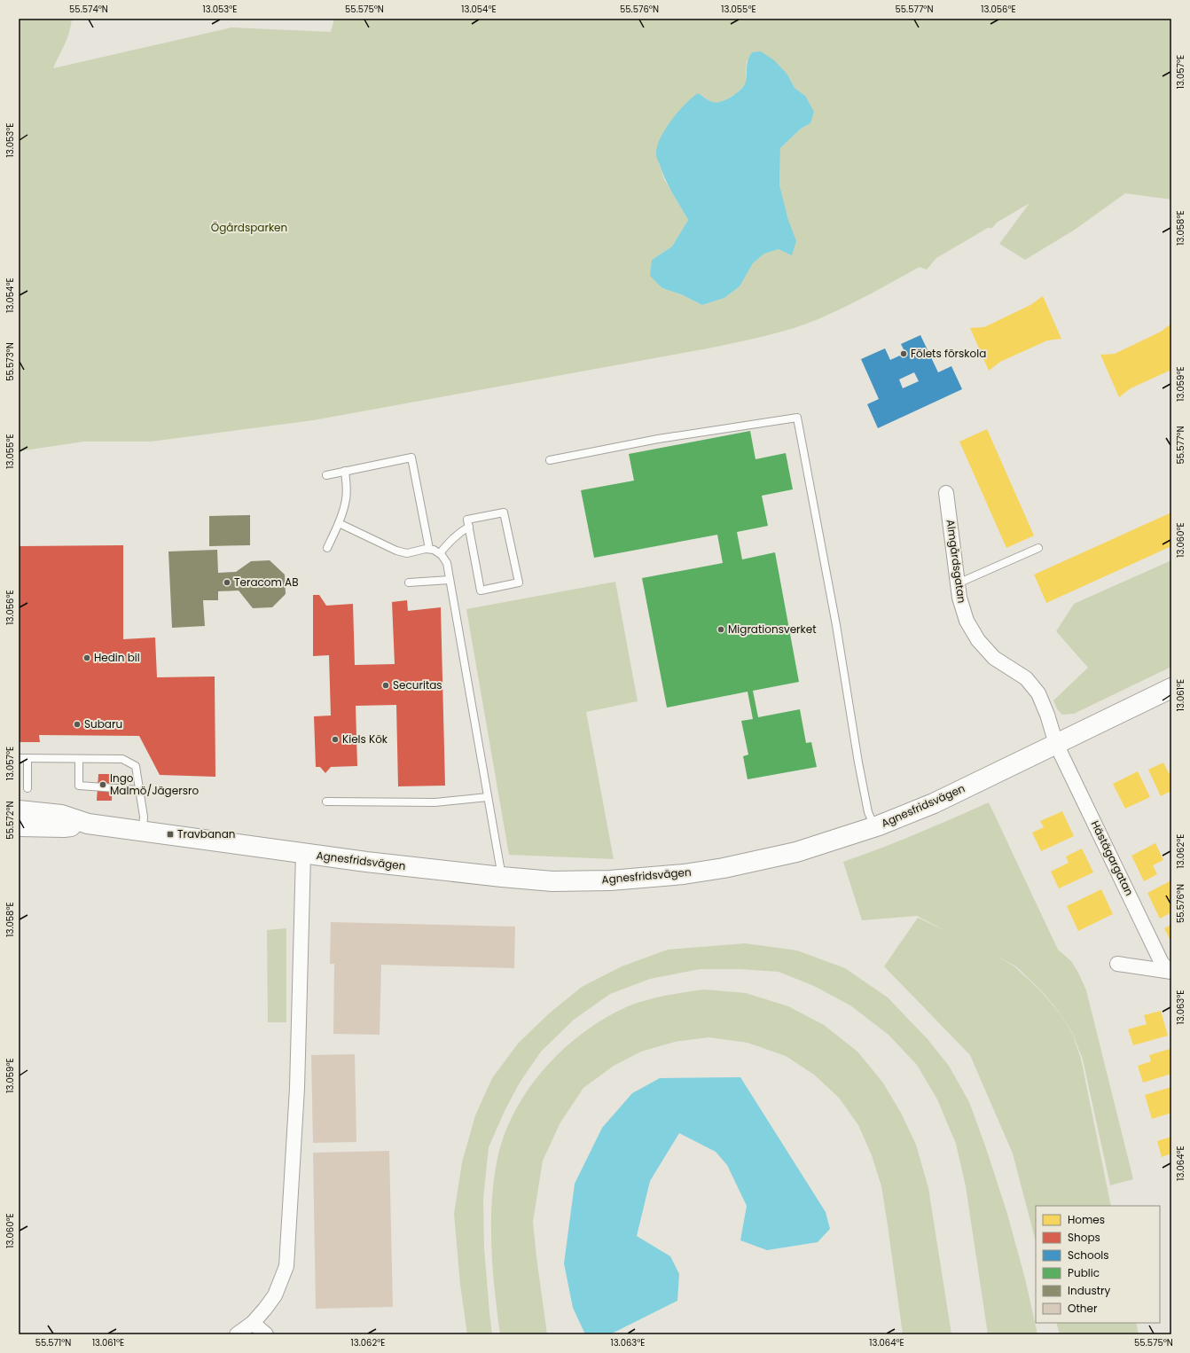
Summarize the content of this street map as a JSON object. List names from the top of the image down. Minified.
{"streets":{"main road":["Agnesfridsvägen"],"street":["Almgårdsgatan","Hästägargatan"]},"crossings":[["Almgårdsgatan","Agnesfridsvägen"],["Almgårdsgatan","Hästägargatan"],["Agnesfridsvägen","Hästägargatan"]],"parks":["Ögårdsparken"],"places":{"other":["Fölets förskola","Teracom AB","Migrationsverket","Hedin bil","Securitas","Subaru","Kiels Kök","Ingo Malmö/Jägersro"],"transit":["Travbanan"]},"legend":["Homes","Shops","Schools","Public","Industry","Other"],"coordinates":["55.574°N","13.053°E","55.575°N","13.054°E","55.576°N","13.055°E","55.577°N","13.056°E","13.057°E","13.058°E","55.573°N","13.059°E","13.060°E","13.061°E","55.572°N","13.062°E","13.063°E","13.064°E","55.571°N"]}
